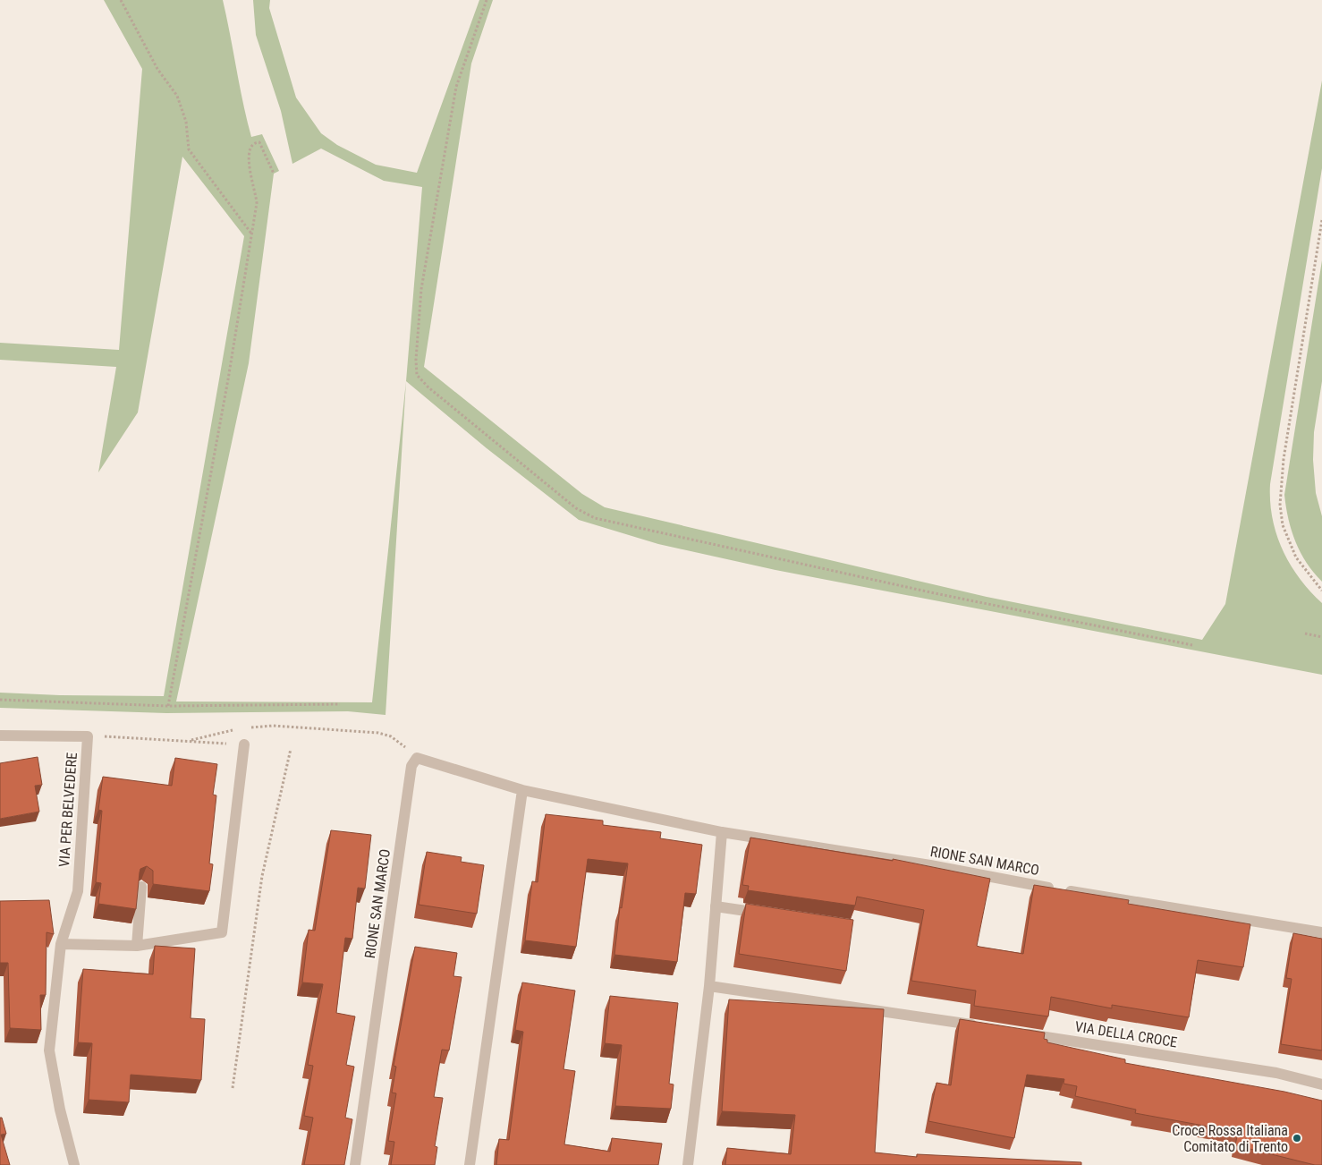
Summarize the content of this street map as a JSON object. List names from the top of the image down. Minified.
{"streets":{"street":["VIA PER BELVEDERE","RIONE SAN MARCO","VIA DELLA CROCE"]},"places":["Croce Rossa Italiana Comitato di Trento"]}
